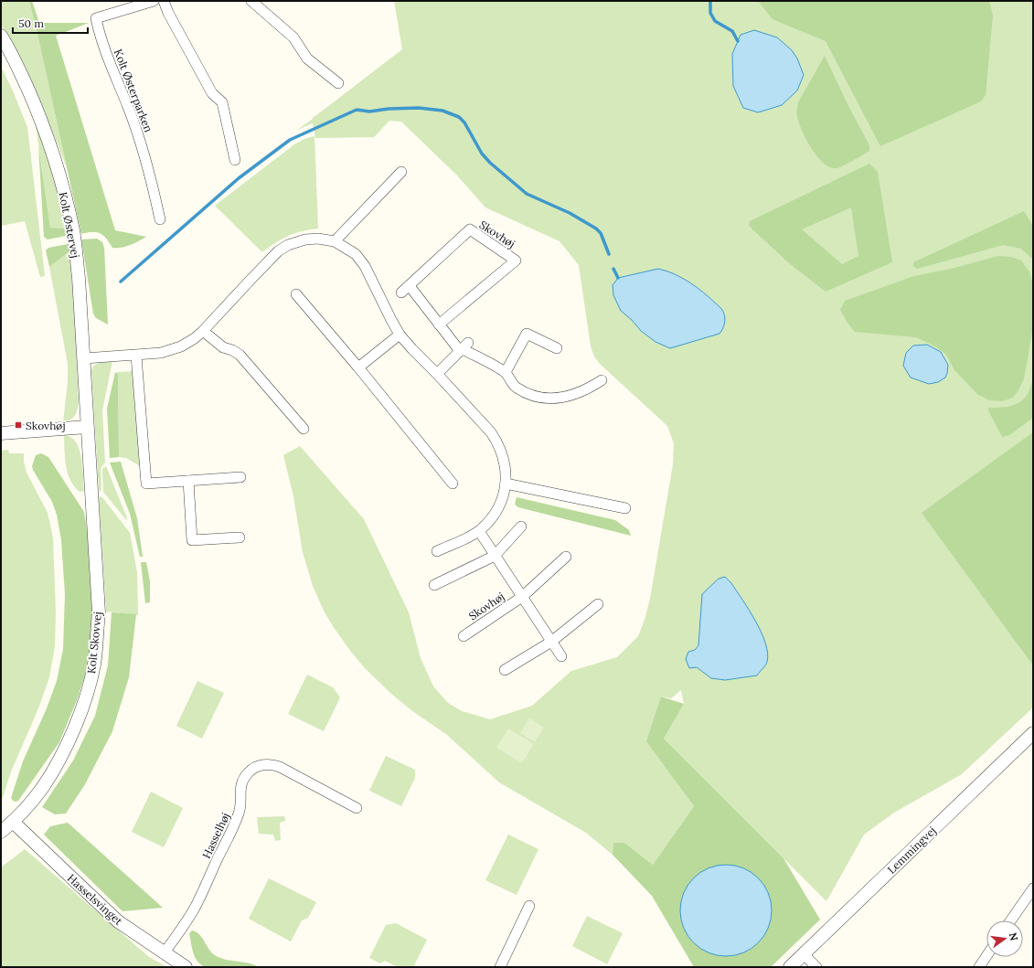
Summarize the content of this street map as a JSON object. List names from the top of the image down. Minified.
{"streets":{"street":["Kolt Østerparken","Kolt Østervej","Skovhøj","Kolt Skovvej","Hasselhøj","Lemmingvej","Hasselsvinget"]},"crossings":[["Kolt Østervej","Kolt Skovvej"],["Kolt Skovvej","Hasselsvinget"],["Hasselhøj","Hasselsvinget"]],"places":{"transit":["Skovhøj"]},"scale_bar":"50 m","north":"right"}
